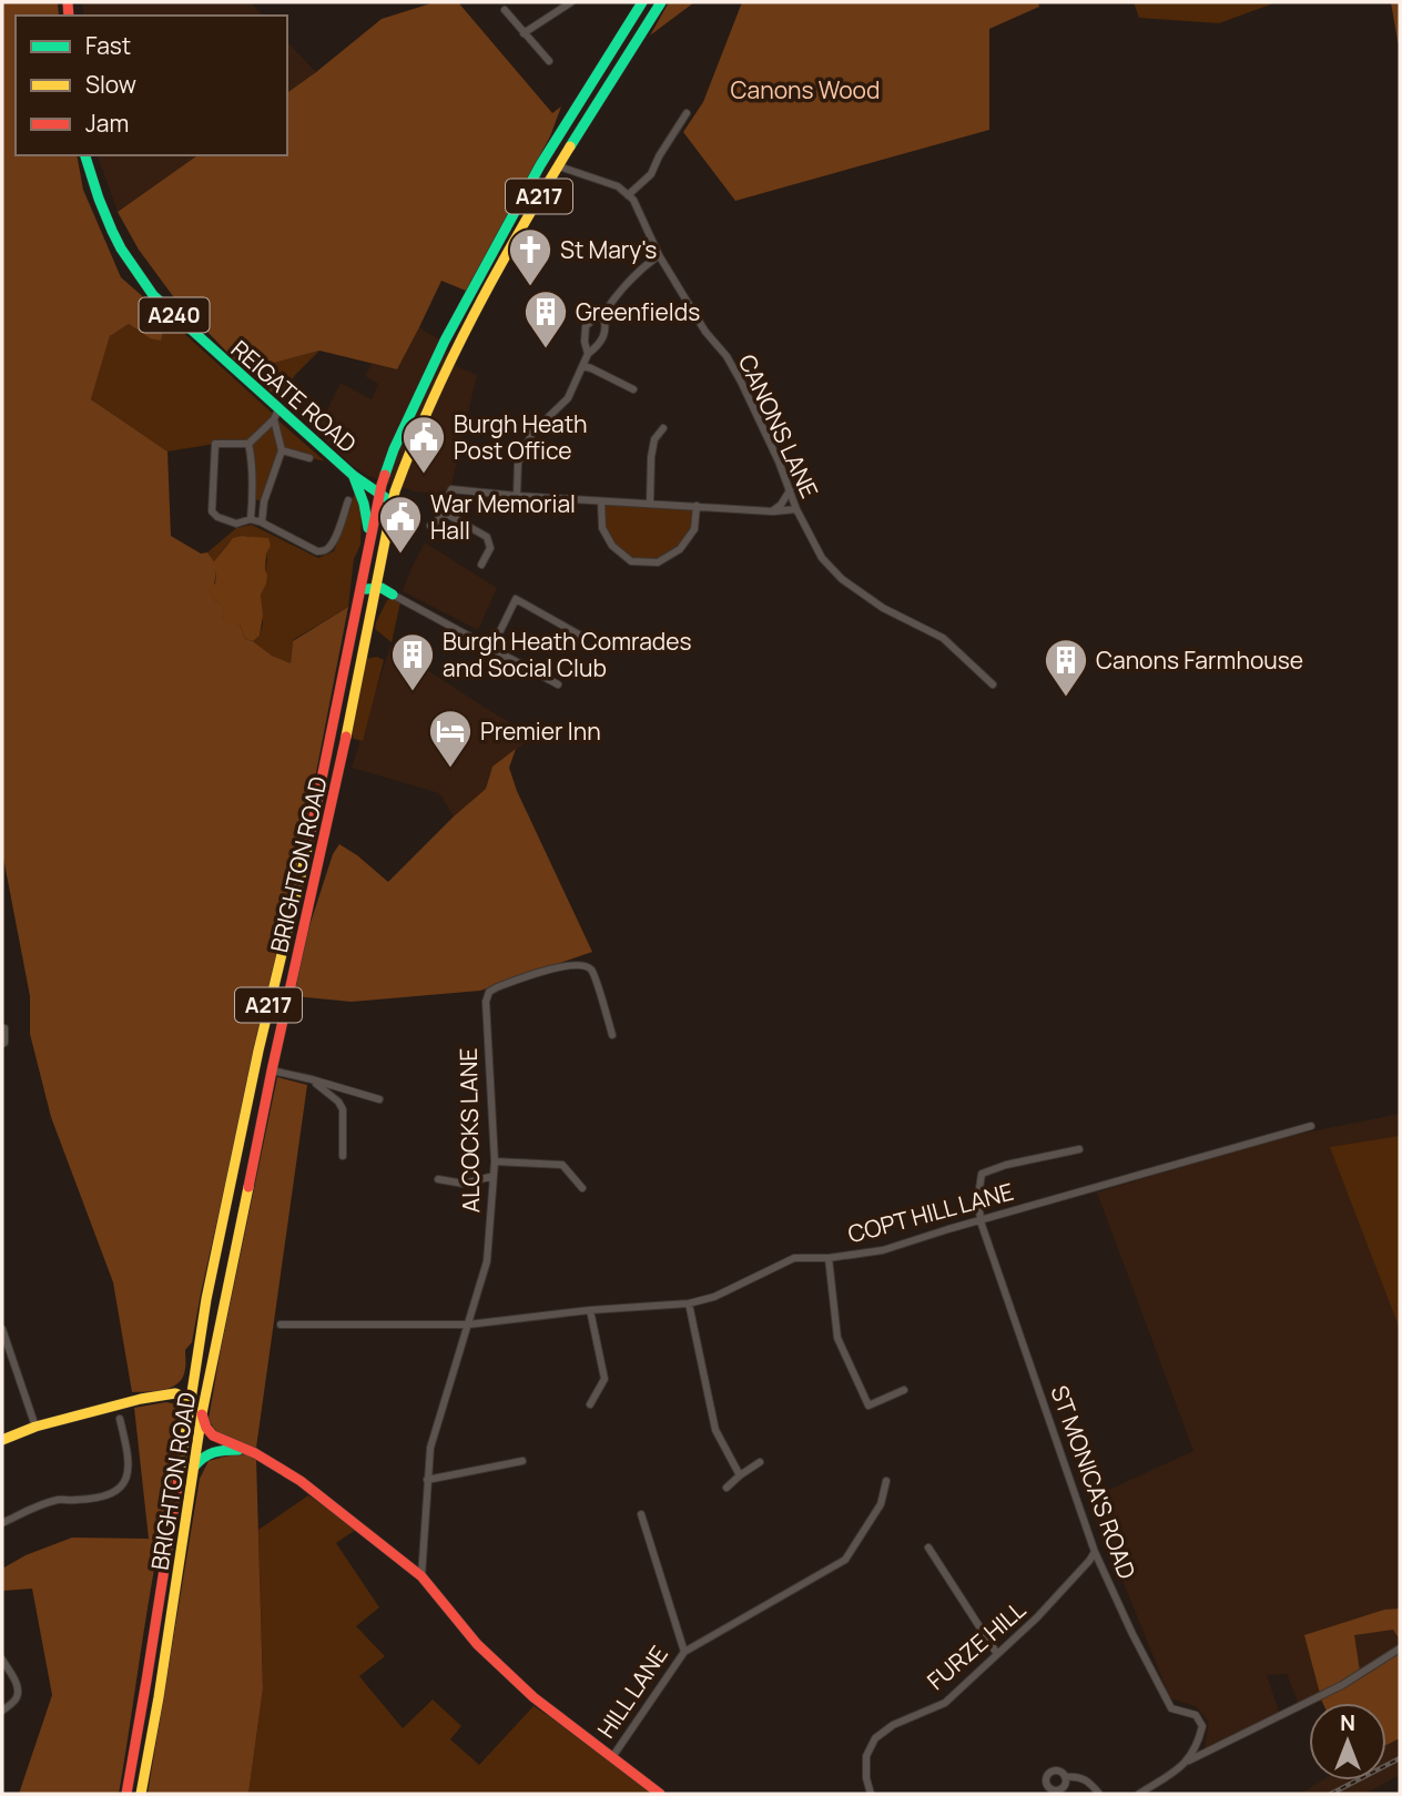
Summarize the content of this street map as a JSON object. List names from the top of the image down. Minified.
{"streets":{"main road":["A217","A240","REIGATE ROAD","BRIGHTON ROAD"],"street":["CANONS LANE","ALCOCKS LANE","COPT HILL LANE","ST MONICA'S ROAD","FURZE HILL","HILL LANE"]},"crossings":[["A240","REIGATE ROAD"],["A240","BRIGHTON ROAD"],["ALCOCKS LANE","COPT HILL LANE"],["COPT HILL LANE","ST MONICA'S ROAD"],["ST MONICA'S ROAD","FURZE HILL"]],"parks":["Canons Wood"],"places":{"church":["St Mary's"],"building":["Greenfields","Burgh Heath Comrades and Social Club","Canons Farmhouse"],"public building":["Burgh Heath Post Office","War Memorial Hall"],"hotel":["Premier Inn"]},"legend":["Fast","Slow","Jam"],"north":"top"}
